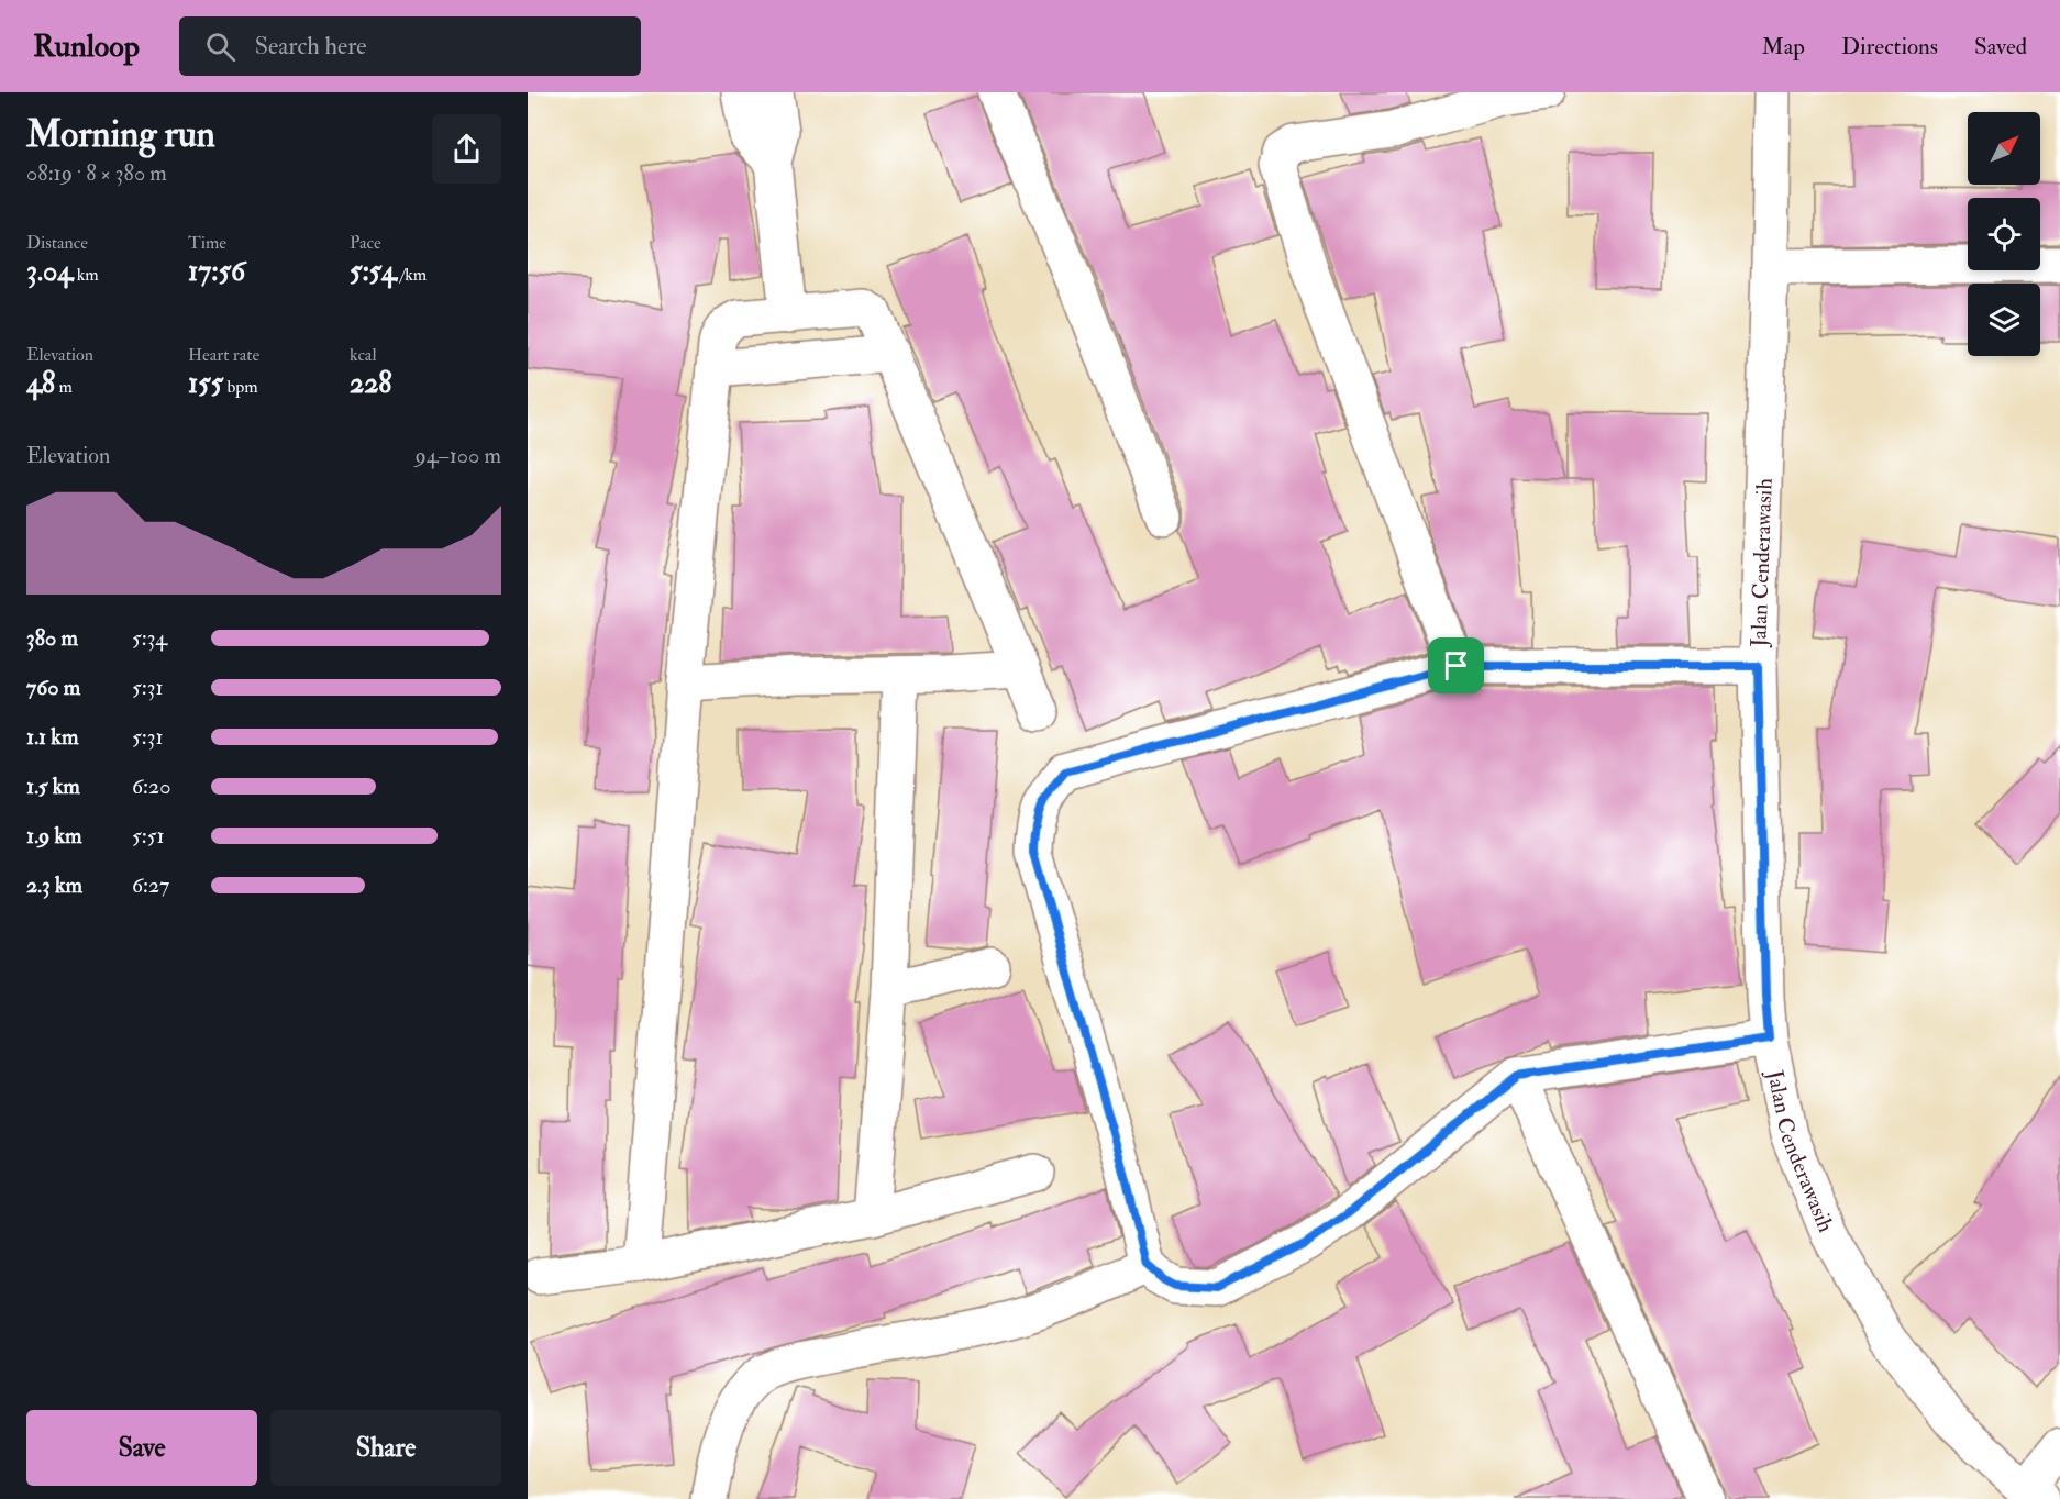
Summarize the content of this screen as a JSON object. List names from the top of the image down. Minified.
{"streets":{"street":["Jalan Cenderawasih"]},"north":"top right","page":{"header":"Runloop","search":"Search here","nav":["Map","Directions","Saved"],"heading":["Morning run","08:19 · 8 × 380 m"],"stats":[["Distance","3.04 km"],["Time","17:56"],["Pace","5:54 /km"],["Elevation","48 m"],["Heart rate","155 bpm"],["kcal","228"]],"chart":["Elevation","94–100 m"],"list":[{"name":"380 m","note":"5:34"},{"name":"760 m","note":"5:31"},{"name":"1.1 km","note":"5:31"},{"name":"1.5 km","note":"6:20"},{"name":"1.9 km","note":"5:51"},{"name":"2.3 km","note":"6:27"}],"buttons":["Save","Share"]}}
